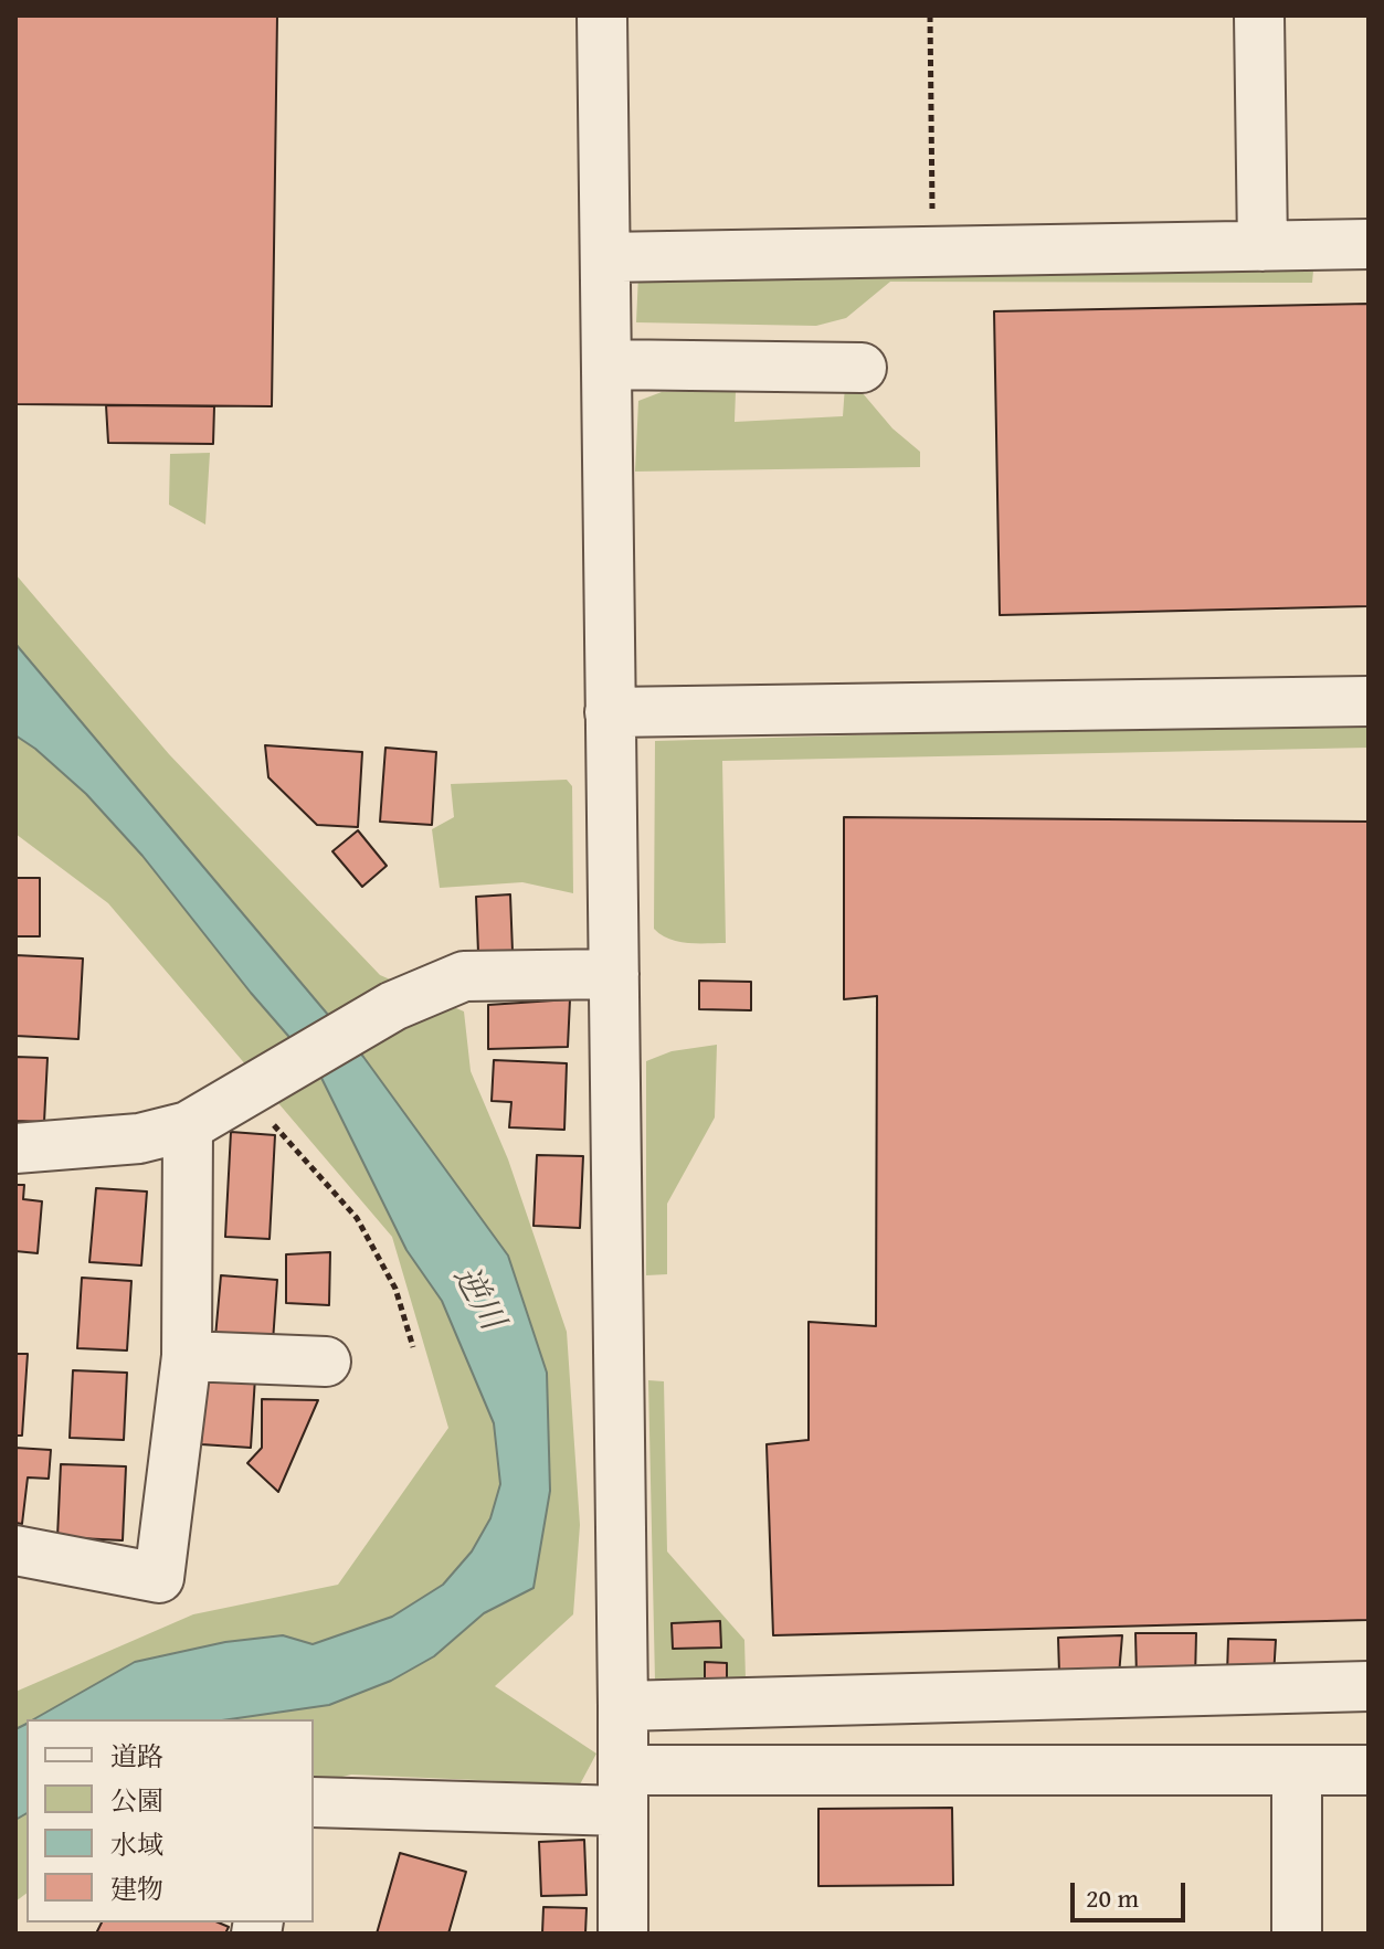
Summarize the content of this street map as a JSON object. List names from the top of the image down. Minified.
{"water":["逆川"],"legend":["道路","公園","水域","建物"],"scale_bar":"20 m"}
